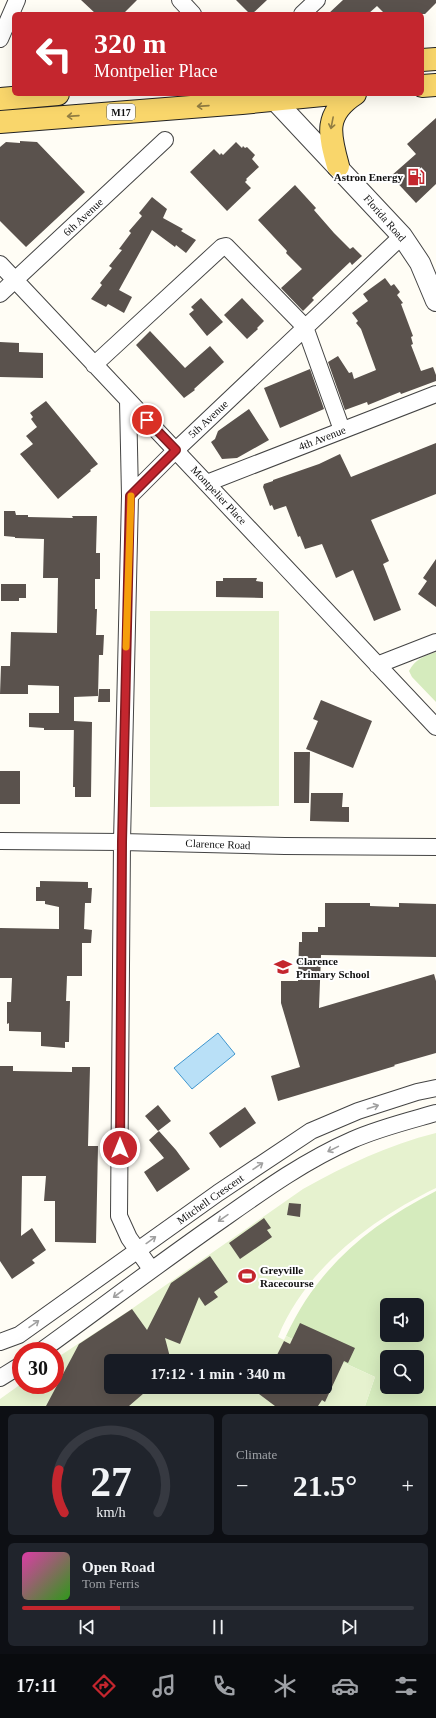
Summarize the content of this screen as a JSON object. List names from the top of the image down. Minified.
{"streets":{"main road":["M17"],"street":["6th Avenue","Florida Road","5th Avenue","4th Avenue","Montpelier Place","Clarence Road","Mitchell Crescent"]},"crossings":[["M17","Florida Road"],["6th Avenue","Montpelier Place"],["Florida Road","5th Avenue"],["5th Avenue","Montpelier Place"],["4th Avenue","Montpelier Place"]],"places":{"fuel station":["Astron Energy"],"school or university":["Clarence Primary School"],"sports":["Greyville Racecourse"]},"page":{"turn":["320 m","Montpelier Place"],"limit":"30","trip":"17:12 · 1 min · 340 m","tile":"Climate","heat":["−","21.5°","+"],"song":["Open Road","Tom Ferris"],"tabs":"17:11","gauge":["27","km/h"]}}
